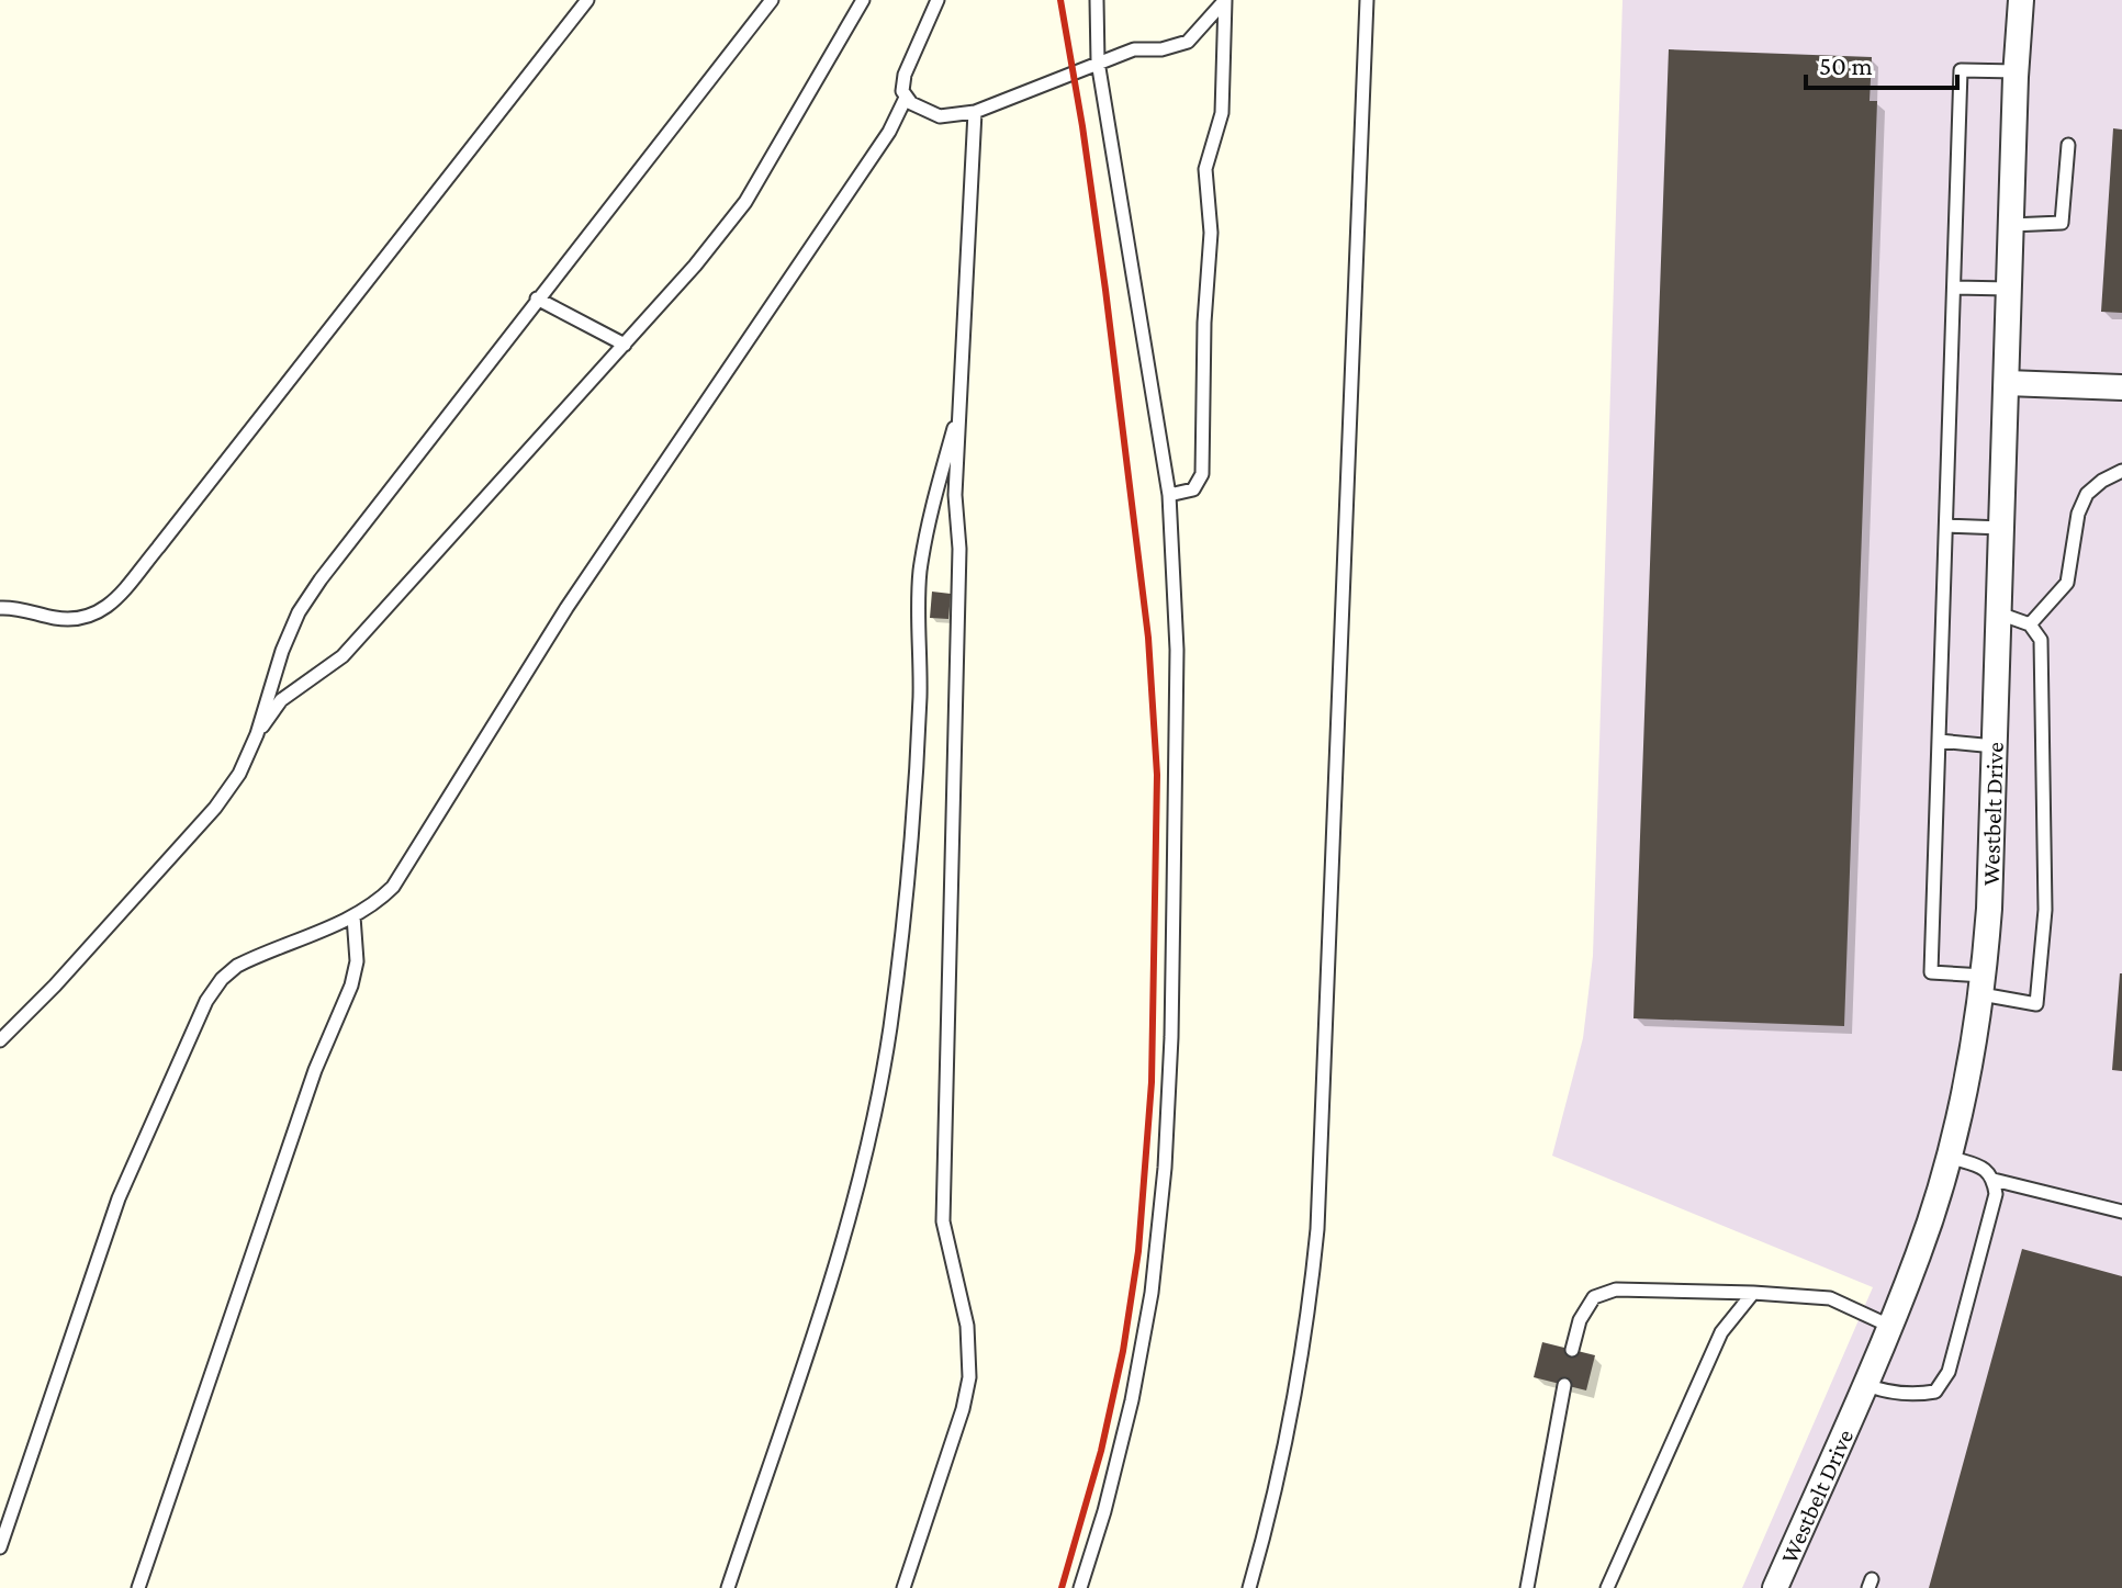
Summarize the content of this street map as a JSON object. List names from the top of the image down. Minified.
{"streets":{"street":["Westbelt Drive"]},"scale_bar":"50 m"}
